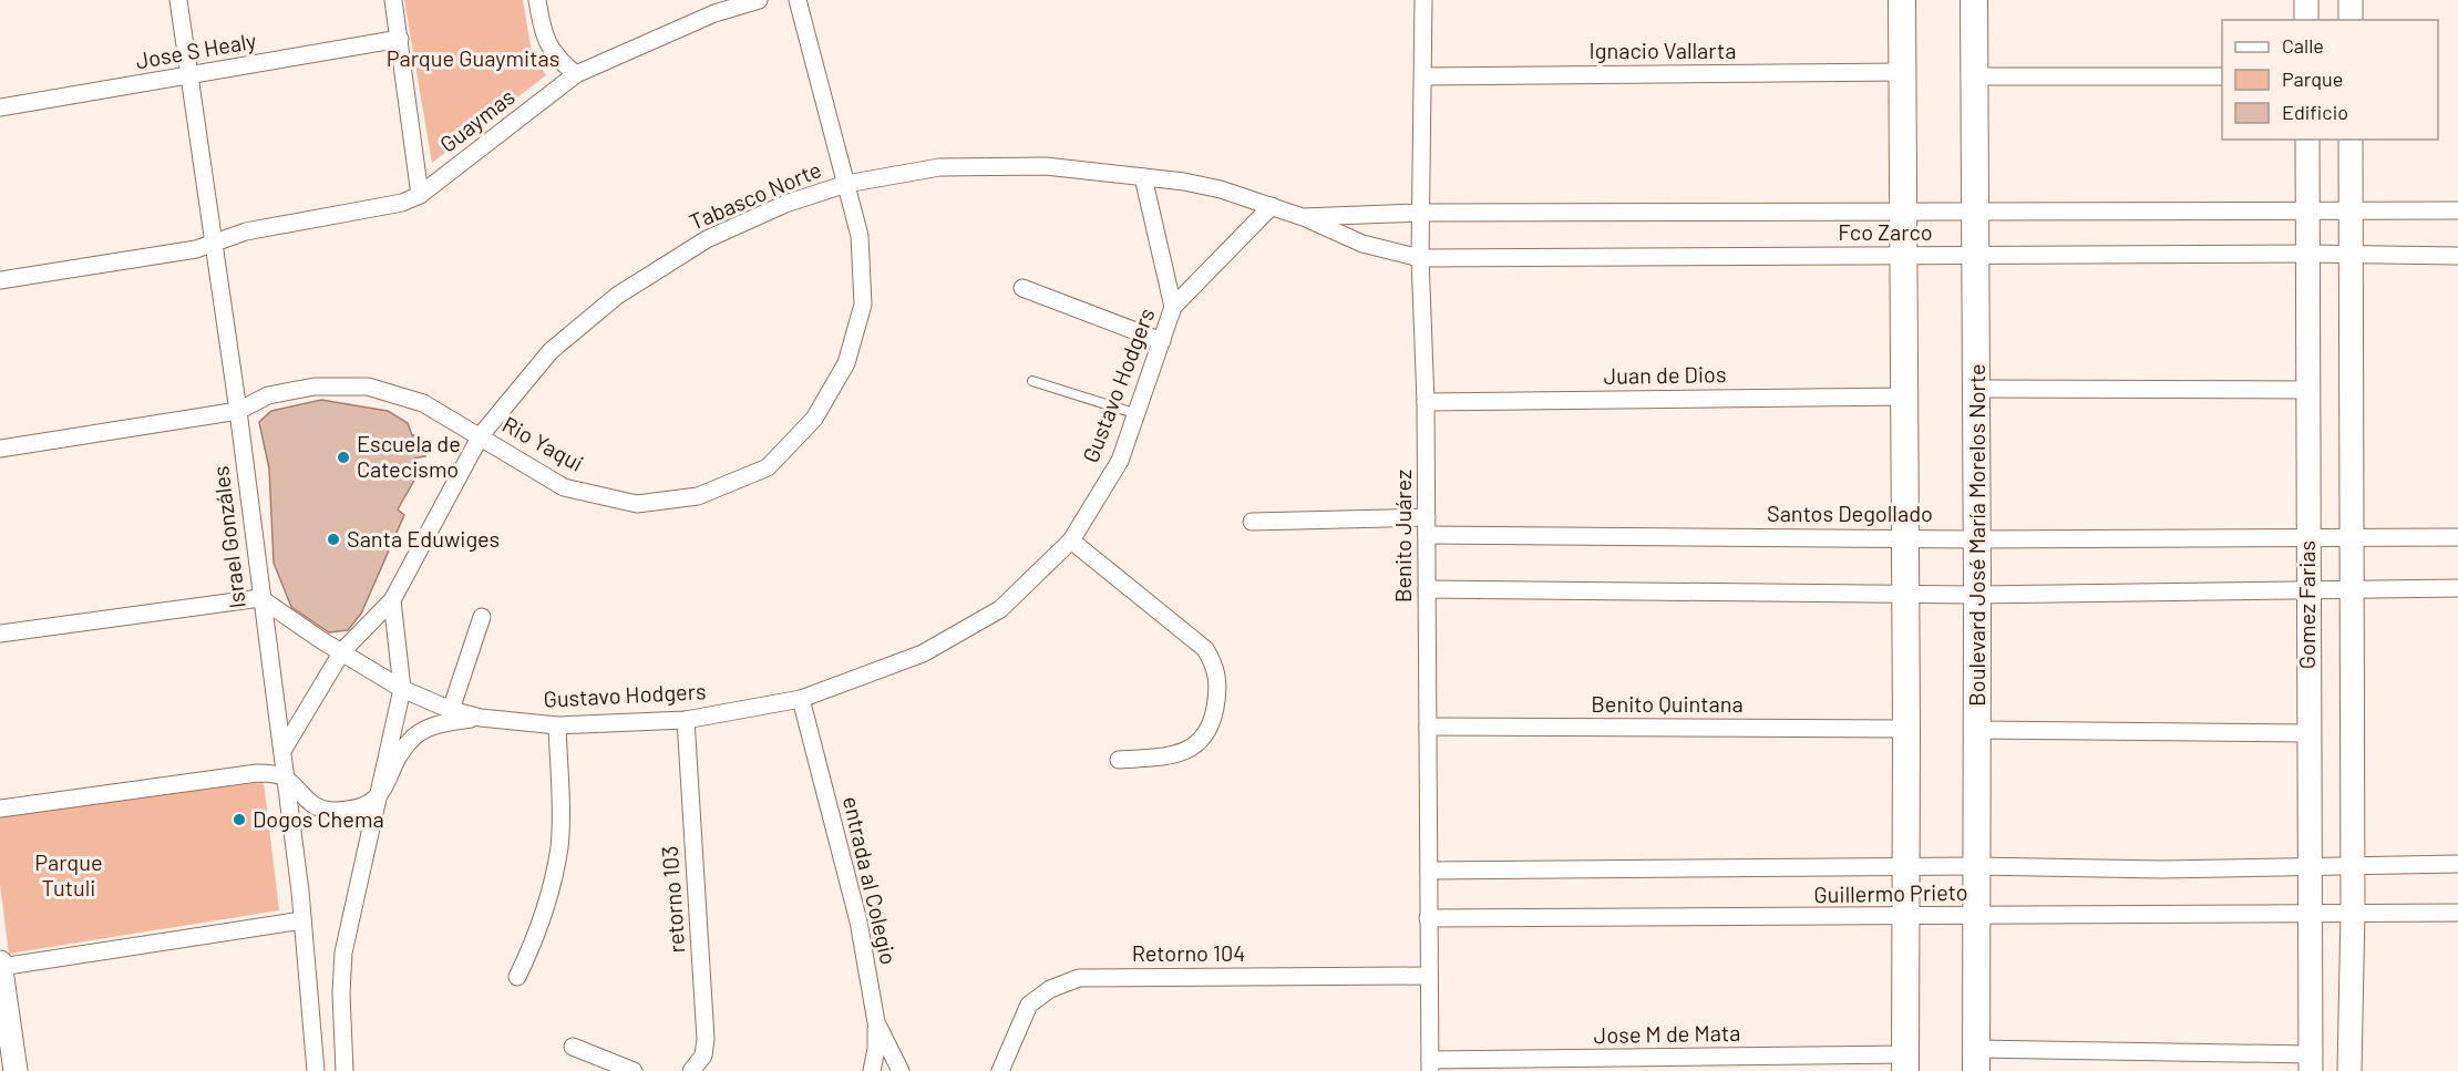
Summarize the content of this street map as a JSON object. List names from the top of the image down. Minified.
{"streets":{"main road":["Boulevard José María Morelos Norte"],"street":["Jose S Healy","Ignacio Vallarta","Guaymas","Tabasco Norte","Fco Zarco","Juan de Dios","Gustavo Hodgers","Rio Yaqui","Santos Degollado","Benito Juárez","Israel Gonzáles","Gomez Farias","Benito Quintana","entrada al Colegio","Guillermo Prieto","retorno 103","Retorno 104","Jose M de Mata"]},"crossings":[["Jose S Healy","Israel Gonzáles"],["Ignacio Vallarta","Benito Juárez"],["Guaymas","Israel Gonzáles"],["Tabasco Norte","Fco Zarco"],["Tabasco Norte","Gustavo Hodgers"],["Tabasco Norte","Rio Yaqui"],["Tabasco Norte","Benito Juárez"],["Tabasco Norte","Israel Gonzáles"],["Fco Zarco","Boulevard José María Morelos Norte"],["Fco Zarco","Benito Juárez"],["Fco Zarco","Gomez Farias"],["Juan de Dios","Benito Juárez"],["Gustavo Hodgers","Israel Gonzáles"],["Gustavo Hodgers","entrada al Colegio"],["Gustavo Hodgers","retorno 103"],["Rio Yaqui","Israel Gonzáles"],["Santos Degollado","Boulevard José María Morelos Norte"],["Santos Degollado","Benito Juárez"],["Santos Degollado","Gomez Farias"],["Boulevard José María Morelos Norte","Guillermo Prieto"],["Benito Juárez","Benito Quintana"],["Benito Juárez","Guillermo Prieto"],["Benito Juárez","Retorno 104"],["Benito Juárez","Jose M de Mata"],["Gomez Farias","Guillermo Prieto"]],"parks":["Parque Guaymitas","Parque Tutuli"],"places":["Escuela de Catecismo","Santa Eduwiges","Dogos Chema"],"legend":["Calle","Parque","Edificio"]}
